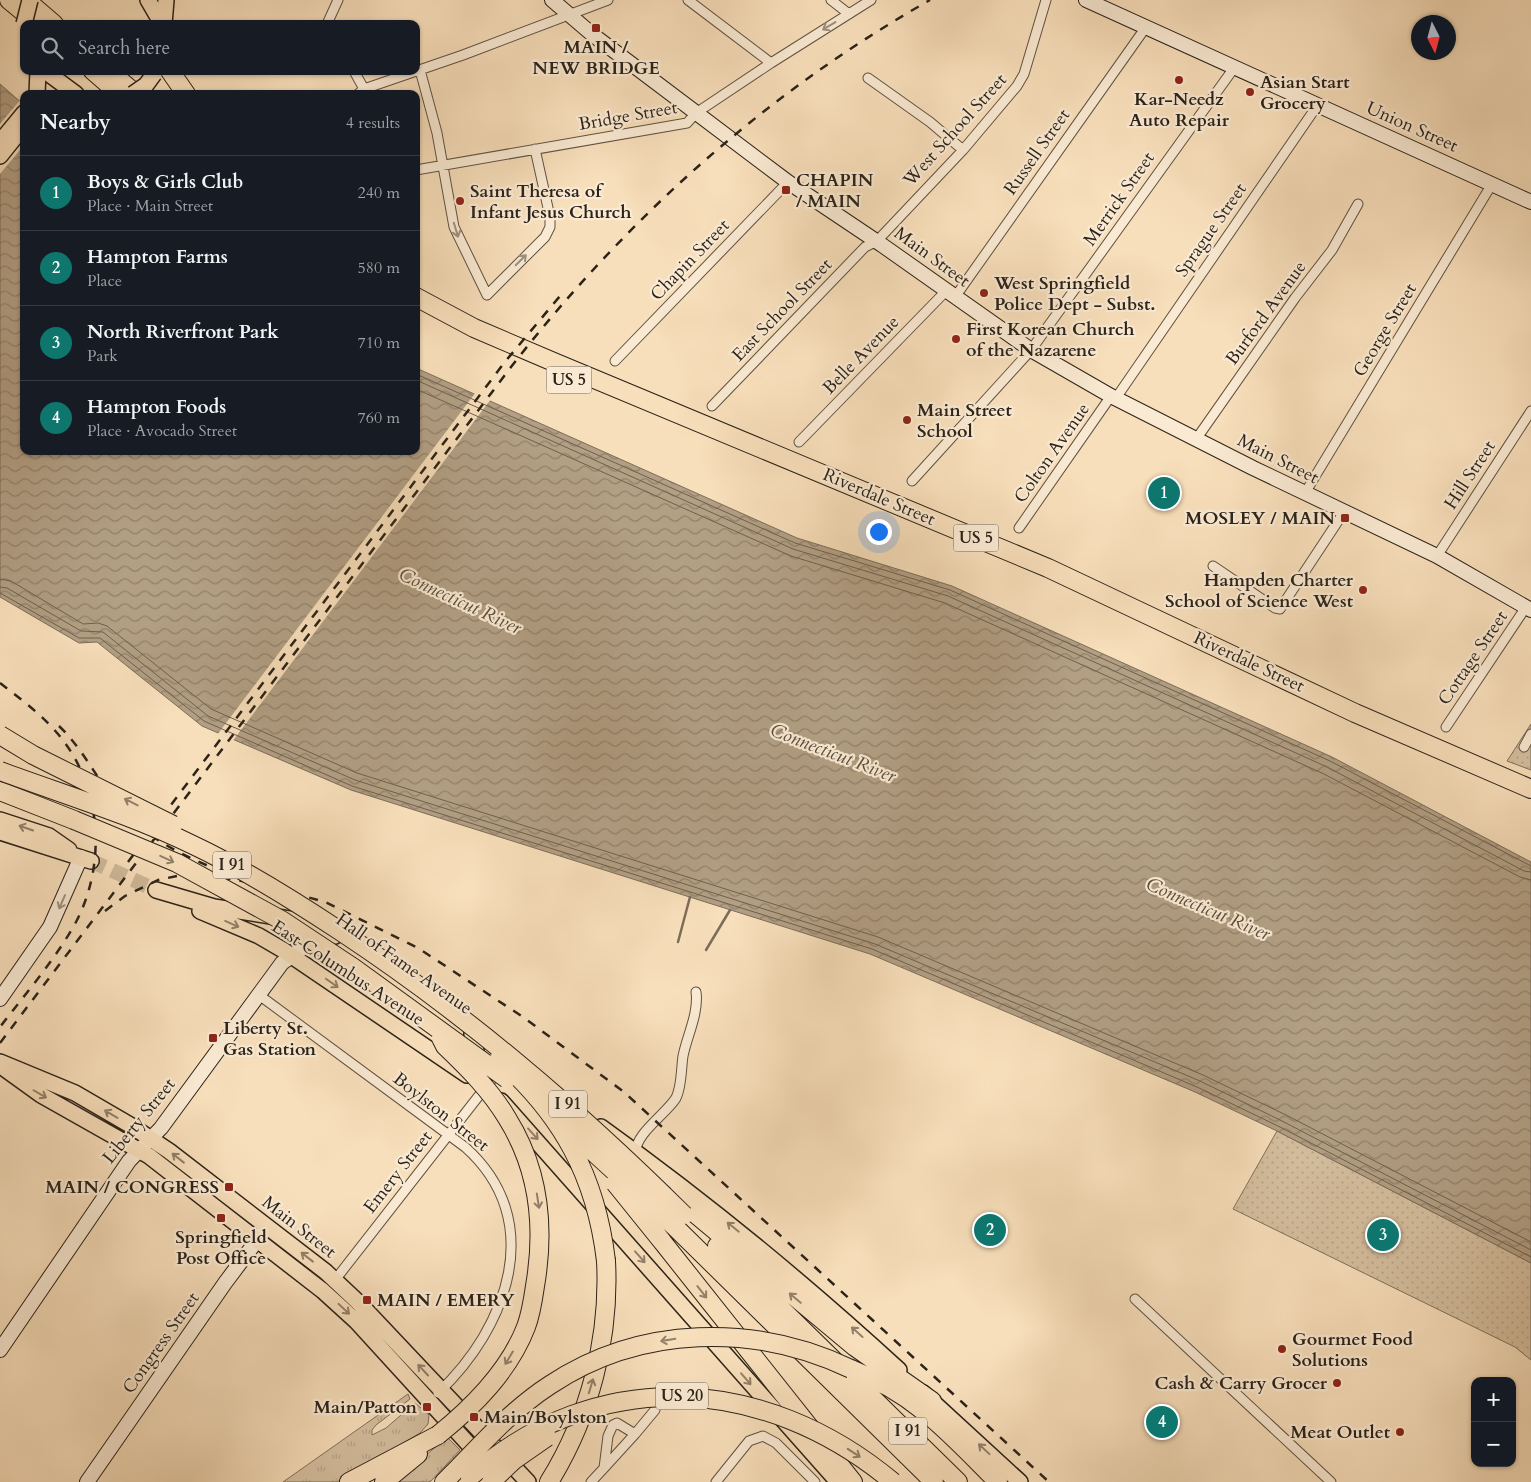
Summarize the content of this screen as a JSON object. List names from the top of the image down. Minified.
{"streets":{"highway":["US 5","Riverdale Street","I 91","US 20"],"main road":["Union Street","Main Street","Hall of Fame Avenue","East Columbus Avenue","Liberty Street","Congress Street"],"street":["Bridge Street","West School Street","Russell Street","Merrick Street","Sprague Street","Chapin Street","East School Street","Burford Avenue","George Street","Belle Avenue","Colton Avenue","Hill Street","Cottage Street","Boylston Street","Emery Street"]},"crossings":[["Bridge Street","Main Street"],["Union Street","Russell Street"],["Union Street","Merrick Street"],["Union Street","Sprague Street"],["Union Street","George Street"],["West School Street","Main Street"],["West School Street","East School Street"],["Russell Street","Main Street"],["Russell Street","Belle Avenue"],["Merrick Street","Main Street"],["Sprague Street","Main Street"],["Sprague Street","Colton Avenue"],["Main Street","Chapin Street"],["Main Street","East School Street"],["Main Street","Burford Avenue"],["Main Street","George Street"],["Main Street","Belle Avenue"],["Main Street","Colton Avenue"],["Main Street","Hill Street"],["Main Street","Cottage Street"],["Main Street","Boylston Street"],["Main Street","Liberty Street"],["Main Street","Emery Street"],["Main Street","Congress Street"],["I 91","Hall of Fame Avenue"],["Hall of Fame Avenue","East Columbus Avenue"],["Hall of Fame Avenue","Liberty Street"],["Hall of Fame Avenue","Emery Street"],["East Columbus Avenue","Liberty Street"],["East Columbus Avenue","Emery Street"],["Boylston Street","Liberty Street"],["Boylston Street","Emery Street"]],"one_way":["Hall of Fame Avenue","East Columbus Avenue"],"water":["Connecticut River"],"places":{"transit":["MAIN / NEW BRIDGE","CHAPIN / MAIN","MOSLEY / MAIN","Liberty St. Gas Station","MAIN / CONGRESS","Springfield Post Office","MAIN / EMERY","Main/Patton","Main/Boylston"],"other":["Kar-Needz Auto Repair","Asian Start Grocery","Saint Theresa of Infant Jesus Church","West Springfield Police Dept - Subst.","First Korean Church of the Nazarene","Main Street School","Hampden Charter School of Science West","Gourmet Food Solutions","Cash & Carry Grocer","Meat Outlet"]},"north":"bottom","page":{"search":"Search here","heading":["Nearby","4 results"],"list":[{"mark":"1","name":"Boys & Girls Club","note":"Place · Main Street","value":"240 m"},{"mark":"2","name":"Hampton Farms","note":"Place","value":"580 m"},{"mark":"3","name":"North Riverfront Park","note":"Park","value":"710 m"},{"mark":"4","name":"Hampton Foods","note":"Place · Avocado Street","value":"760 m"}],"pins":["1","2","3","4"],"map_buttons":["+","−"]}}
